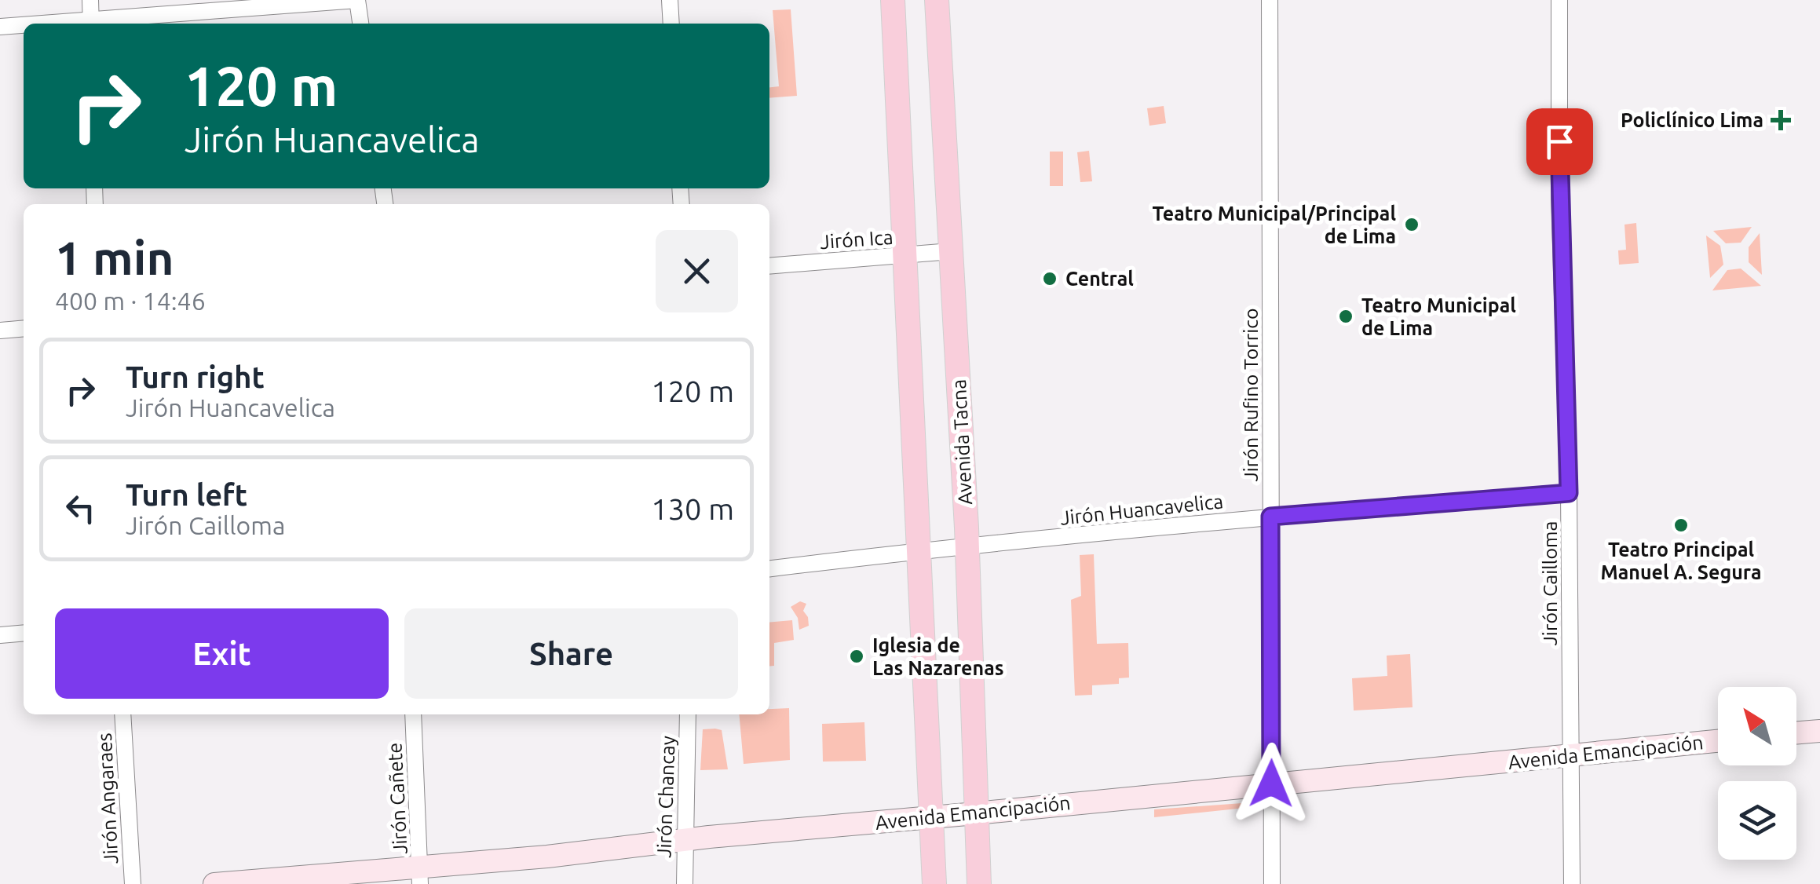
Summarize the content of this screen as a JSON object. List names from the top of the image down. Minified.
{"streets":{"main road":["Avenida Tacna"],"street":["Jirón Ica","Jirón Rufino Torrico","Jirón Huancavelica","Jirón Cailloma","Avenida Emancipación","Jirón Chancay","Jirón Angaraes","Jirón Cañete"]},"crossings":[["Jirón Ica","Avenida Tacna"],["Jirón Rufino Torrico","Jirón Huancavelica"],["Jirón Rufino Torrico","Avenida Emancipación"],["Avenida Tacna","Jirón Huancavelica"],["Avenida Tacna","Avenida Emancipación"],["Jirón Huancavelica","Jirón Cailloma"],["Jirón Cailloma","Avenida Emancipación"],["Avenida Emancipación","Jirón Chancay"],["Avenida Emancipación","Jirón Cañete"]],"places":{"health":["Policlínico Lima"],"other":["Teatro Municipal/Principal de Lima","Central","Teatro Municipal de Lima","Teatro Principal Manuel A. Segura","Iglesia de Las Nazarenas"]},"north":"top left","page":{"turn":["120 m","Jirón Huancavelica"],"heading":["1 min","400 m · 14:46"],"list":[{"name":"Turn right","note":"Jirón Huancavelica","value":"120 m"},{"name":"Turn left","note":"Jirón Cailloma","value":"130 m"}],"buttons":["Exit","Share"]}}
